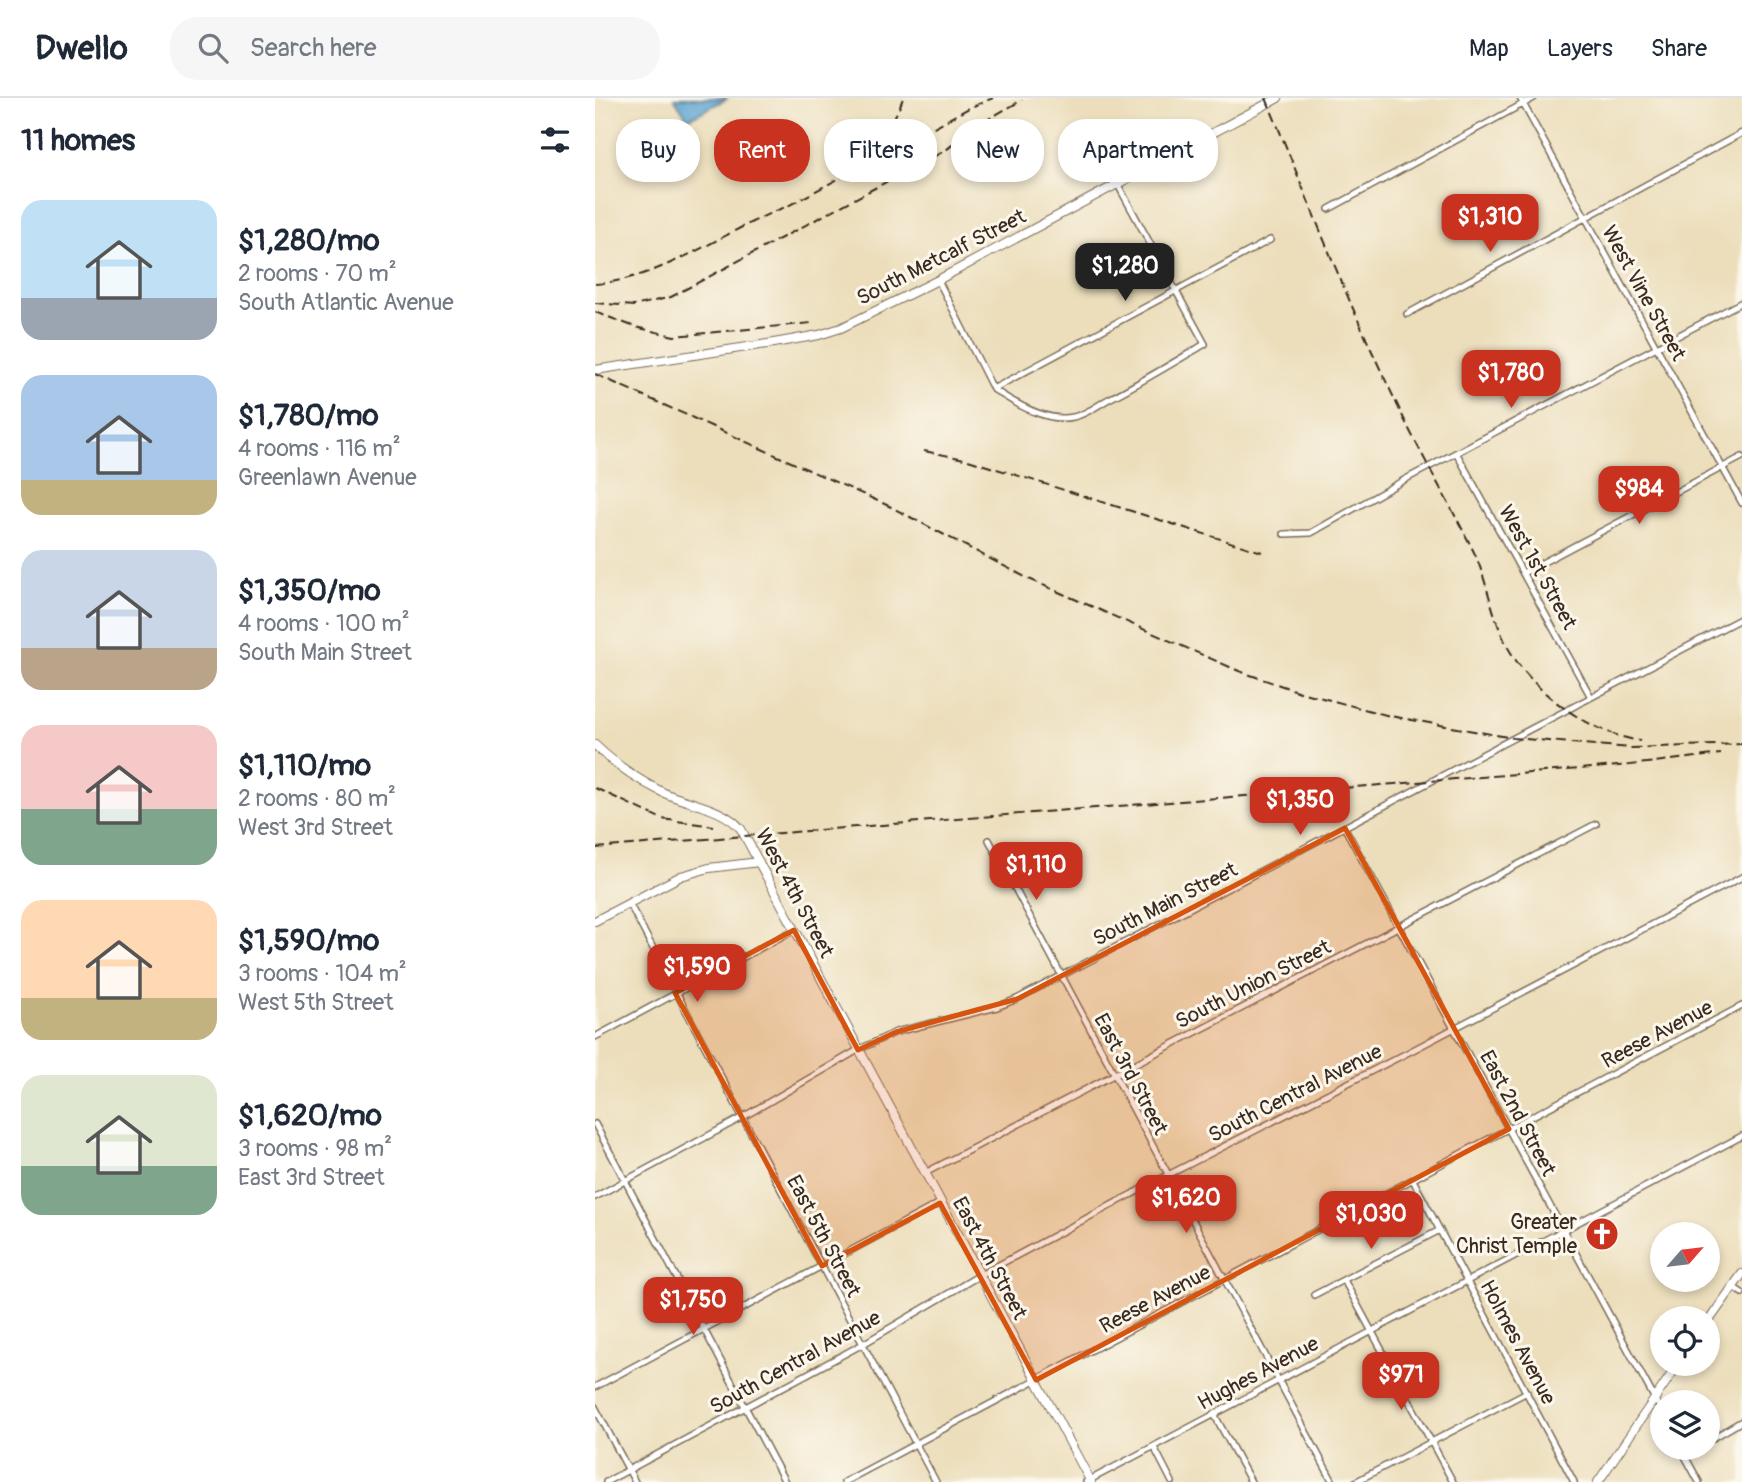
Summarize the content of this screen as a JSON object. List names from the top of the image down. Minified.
{"streets":{"street":["South Metcalf Street","West Vine Street","West 1st Street","West 4th Street","South Main Street","South Union Street","Reese Avenue","East 3rd Street","South Central Avenue","East 2nd Street","East 5th Street","East 4th Street","Holmes Avenue","Hughes Avenue"]},"crossings":[["West 1st Street","South Main Street"],["West 4th Street","South Main Street"],["West 4th Street","East 4th Street"],["South Main Street","East 3rd Street"],["South Main Street","East 2nd Street"],["South Main Street","East 5th Street"],["South Main Street","East 4th Street"],["South Union Street","East 3rd Street"],["South Union Street","East 2nd Street"],["South Union Street","East 4th Street"],["Reese Avenue","East 3rd Street"],["Reese Avenue","East 2nd Street"],["Reese Avenue","East 5th Street"],["Reese Avenue","East 4th Street"],["Reese Avenue","Holmes Avenue"],["East 3rd Street","South Central Avenue"],["East 3rd Street","Hughes Avenue"],["South Central Avenue","East 2nd Street"],["South Central Avenue","East 5th Street"],["South Central Avenue","East 4th Street"],["East 2nd Street","Hughes Avenue"],["East 4th Street","Hughes Avenue"],["Holmes Avenue","Hughes Avenue"]],"places":{"church":["Greater Christ Temple"]},"north":"top right","page":{"header":"Dwello","search":"Search here","nav":["Map","Layers","Share"],"heading":"11 homes","chip":["Buy","Rent","Filters","New","Apartment"],"list":[{"name":"$1,280/mo","note":"2 rooms · 70 m² · South Atlantic Avenue"},{"name":"$1,780/mo","note":"4 rooms · 116 m² · Greenlawn Avenue"},{"name":"$1,350/mo","note":"4 rooms · 100 m² · South Main Street"},{"name":"$1,110/mo","note":"2 rooms · 80 m² · West 3rd Street"},{"name":"$1,590/mo","note":"3 rooms · 104 m² · West 5th Street"},{"name":"$1,620/mo","note":"3 rooms · 98 m² · East 3rd Street"}],"price":["$1,310","$1,280","$1,780","$984","$1,350","$1,110","$1,590","$1,620","$1,030","$1,750","$971"]}}
